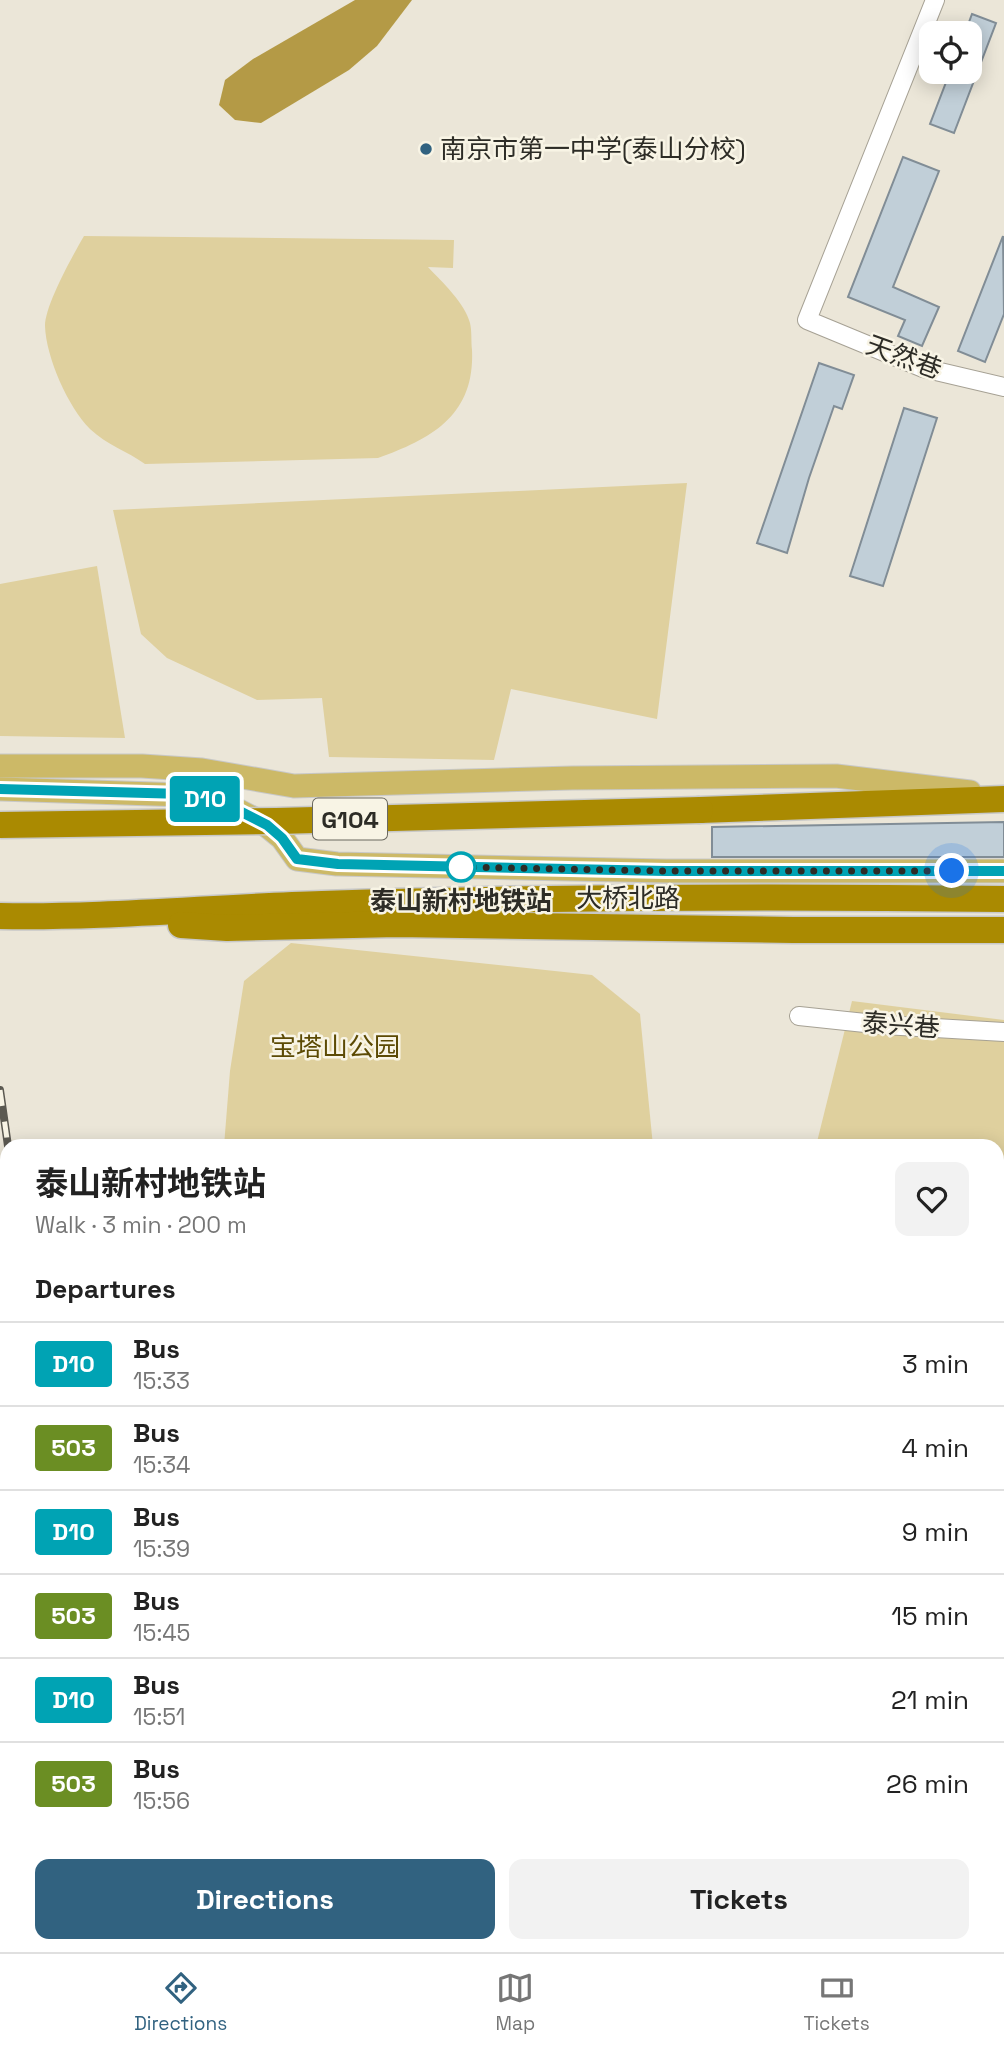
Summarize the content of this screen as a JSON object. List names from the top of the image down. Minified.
{"streets":{"highway":["G104","大桥北路"],"street":["天然巷","泰兴巷"]},"parks":["宝塔山公园"],"places":["南京市第一中学(泰山分校)","泰山新村地铁站"],"lines":["bus line D10"],"page":{"on_map":"D10","heading":[["泰山新村地铁站","Walk · 3 min · 200 m"],"Departures"],"list":[{"mark":"D10","name":"Bus","note":"15:33","value":"3 min"},{"mark":"503","name":"Bus","note":"15:34","value":"4 min"},{"mark":"D10","name":"Bus","note":"15:39","value":"9 min"},{"mark":"503","name":"Bus","note":"15:45","value":"15 min"},{"mark":"D10","name":"Bus","note":"15:51","value":"21 min"},{"mark":"503","name":"Bus","note":"15:56","value":"26 min"}],"buttons":["Directions","Tickets"],"tabs":["Directions","Map","Tickets"]}}
